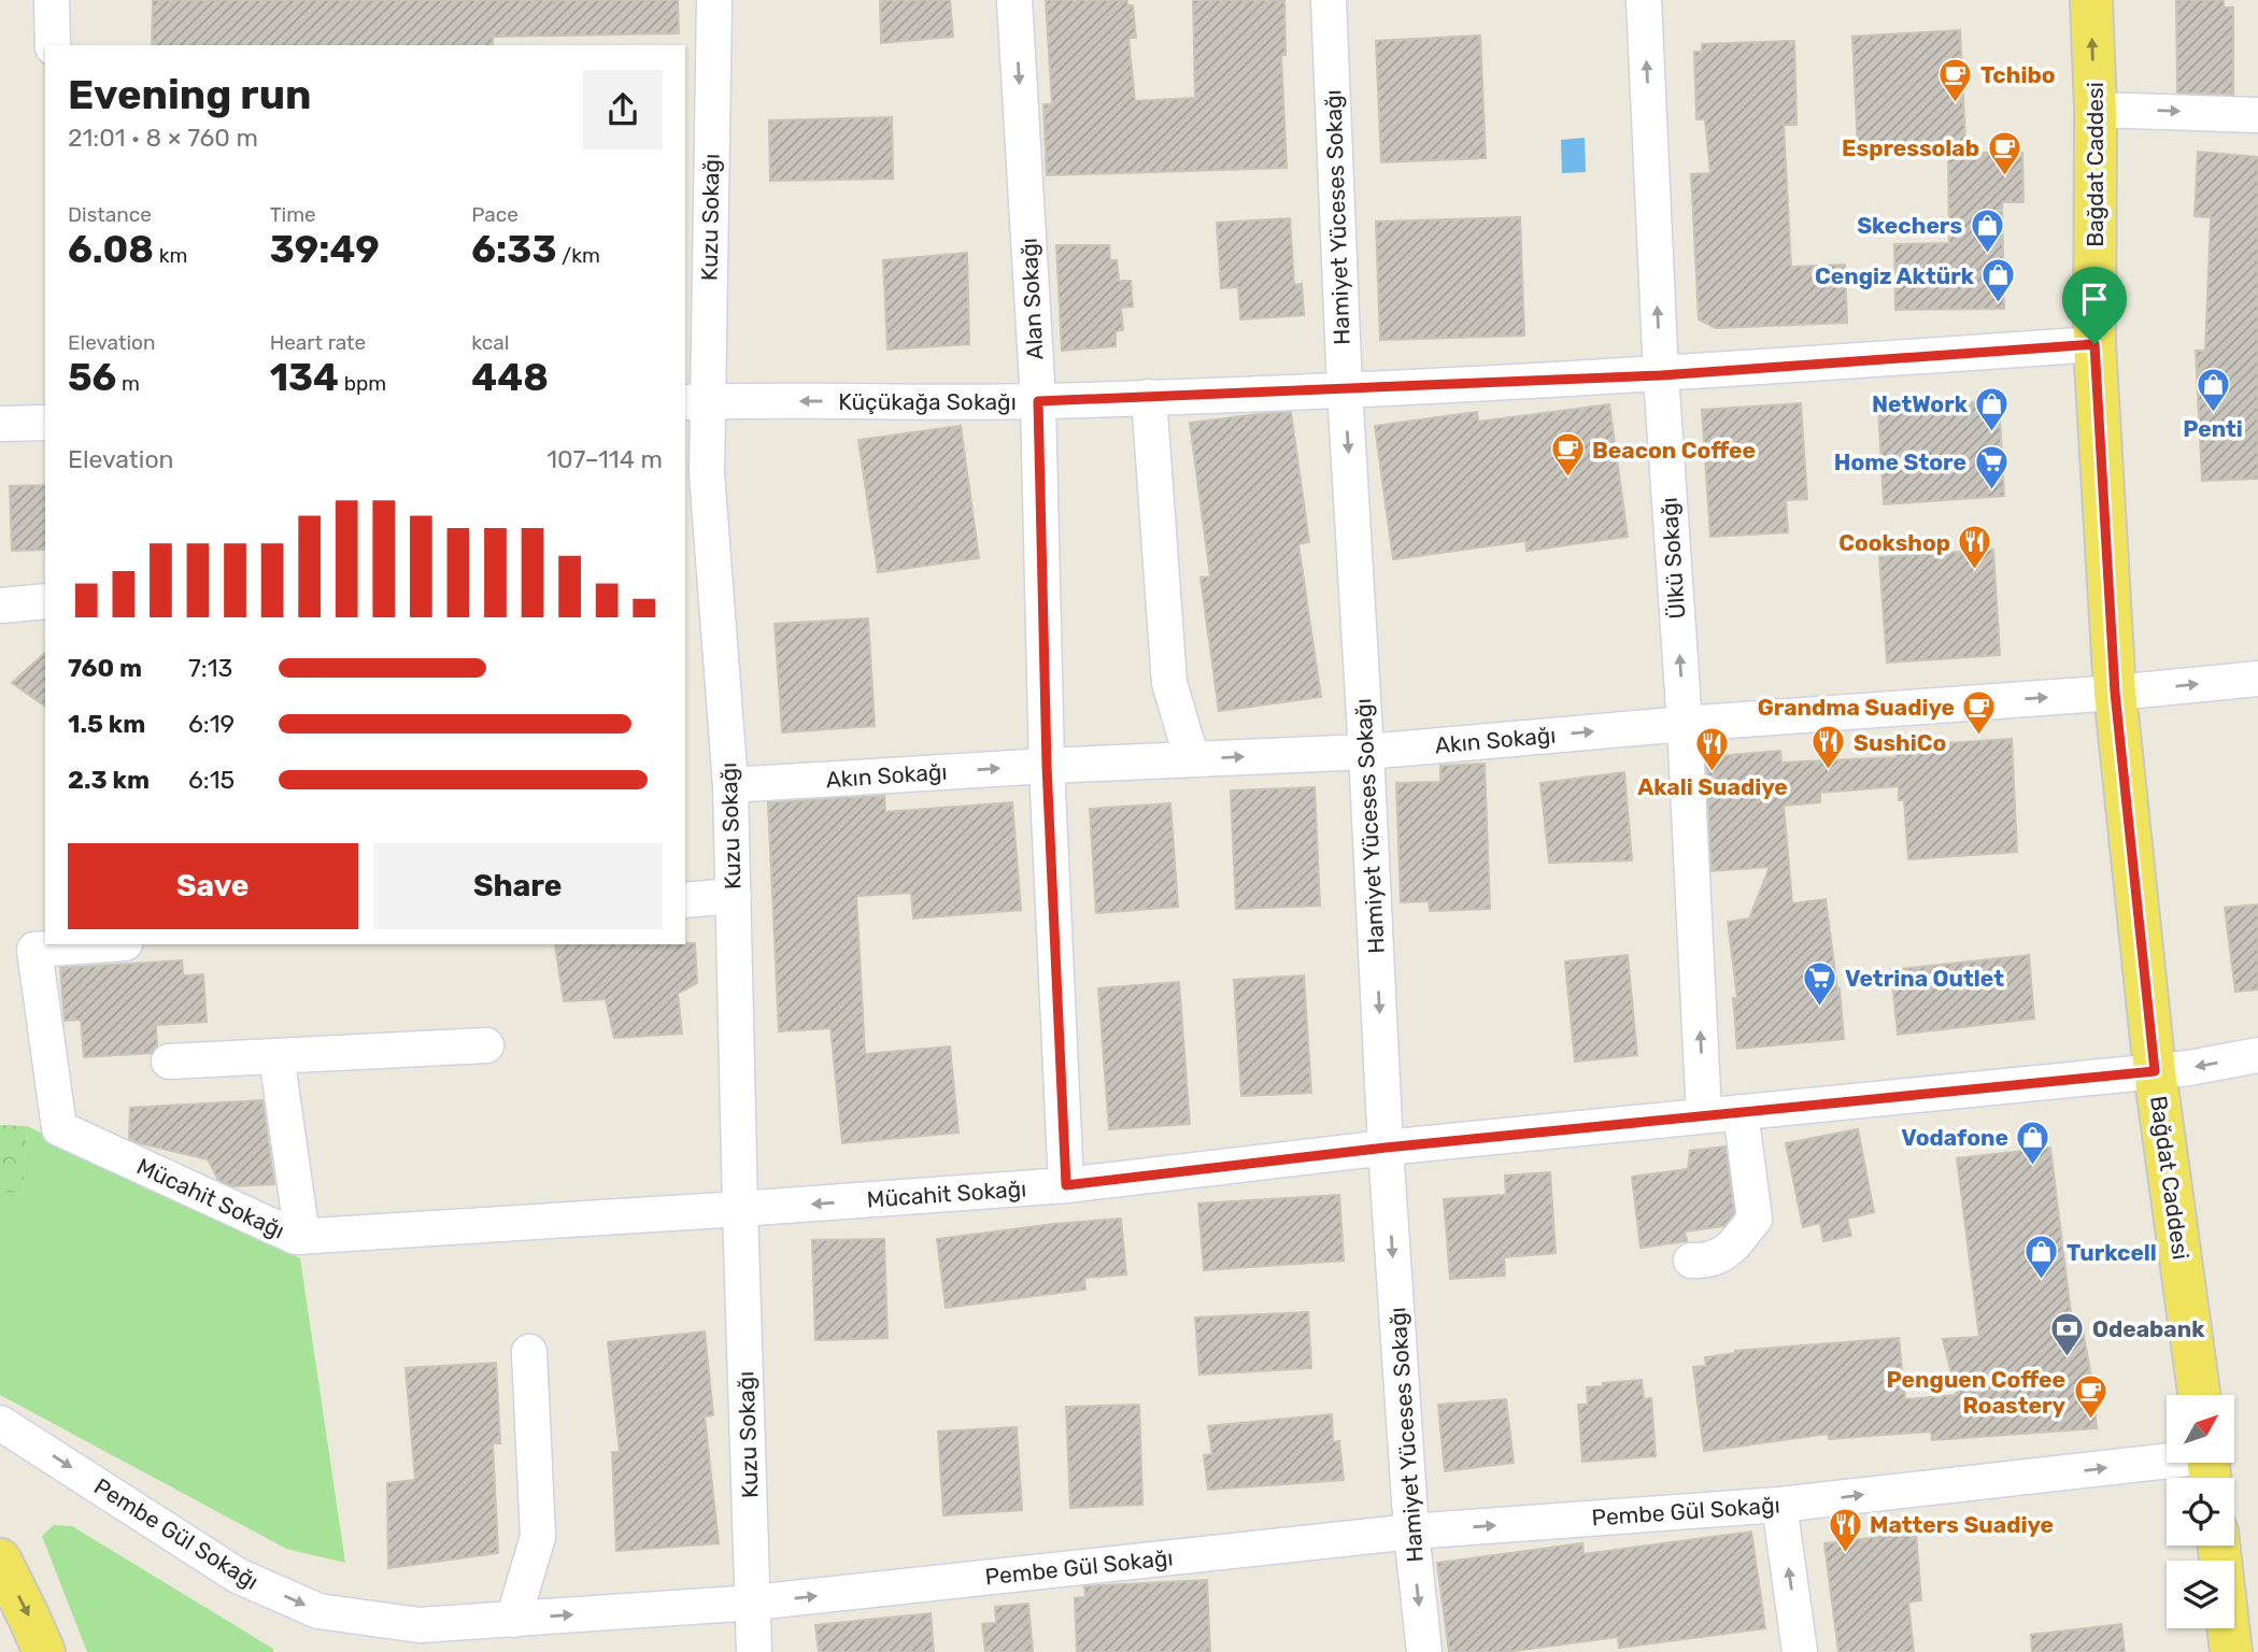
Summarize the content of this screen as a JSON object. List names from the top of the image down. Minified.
{"streets":{"main road":["Bağdat Caddesi"],"street":["Kuzu Sokağı","Hamiyet Yüceses Sokağı","Alan Sokağı","Küçükağa Sokağı","Ülkü Sokağı","Akın Sokağı","Mücahit Sokağı","Pembe Gül Sokağı"]},"crossings":[["Bağdat Caddesi","Küçükağa Sokağı"],["Bağdat Caddesi","Akın Sokağı"],["Bağdat Caddesi","Mücahit Sokağı"],["Kuzu Sokağı","Küçükağa Sokağı"],["Kuzu Sokağı","Akın Sokağı"],["Kuzu Sokağı","Mücahit Sokağı"],["Kuzu Sokağı","Pembe Gül Sokağı"],["Hamiyet Yüceses Sokağı","Küçükağa Sokağı"],["Hamiyet Yüceses Sokağı","Akın Sokağı"],["Hamiyet Yüceses Sokağı","Mücahit Sokağı"],["Hamiyet Yüceses Sokağı","Pembe Gül Sokağı"],["Alan Sokağı","Küçükağa Sokağı"],["Alan Sokağı","Akın Sokağı"],["Alan Sokağı","Mücahit Sokağı"],["Küçükağa Sokağı","Ülkü Sokağı"],["Ülkü Sokağı","Akın Sokağı"],["Ülkü Sokağı","Mücahit Sokağı"]],"one_way":["Hamiyet Yüceses Sokağı","Ülkü Sokağı","Akın Sokağı","Pembe Gül Sokağı"],"places":{"cafe":["Tchibo","Espressolab","Beacon Coffee","Grandma Suadiye","Penguen Coffee Roastery"],"shop":["Skechers","Cengiz Aktürk","Penti","NetWork","Vodafone","Turkcell"],"supermarket":["Home Store","Vetrina Outlet"],"restaurant":["Cookshop","SushiCo","Akali Suadiye","Matters Suadiye"],"bank":["Odeabank"]},"north":"top right","page":{"heading":["Evening run","21:01 · 8 × 760 m"],"stats":[["Distance","6.08 km"],["Time","39:49"],["Pace","6:33 /km"],["Elevation","56 m"],["Heart rate","134 bpm"],["kcal","448"]],"chart":["Elevation","107–114 m"],"list":[{"name":"760 m","note":"7:13"},{"name":"1.5 km","note":"6:19"},{"name":"2.3 km","note":"6:15"}],"buttons":["Save","Share"]}}
